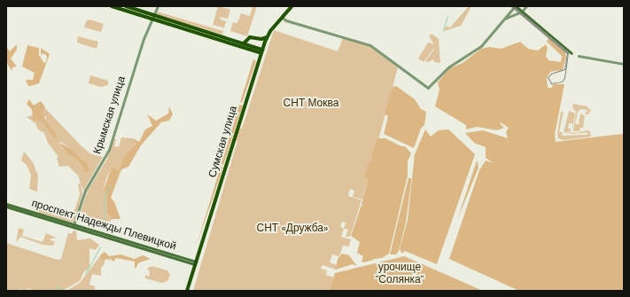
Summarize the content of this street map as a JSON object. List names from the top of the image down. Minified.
{"streets":{"main road":["Сумская улица","проспект Надежды Плевицкой"],"street":["Крымская улица"]},"crossings":[["Крымская улица","проспект Надежды Плевицкой"],["Сумская улица","проспект Надежды Плевицкой"]],"parks":["СНТ Моква","СНТ «Дружба»","урочище \"Солянка\""]}
